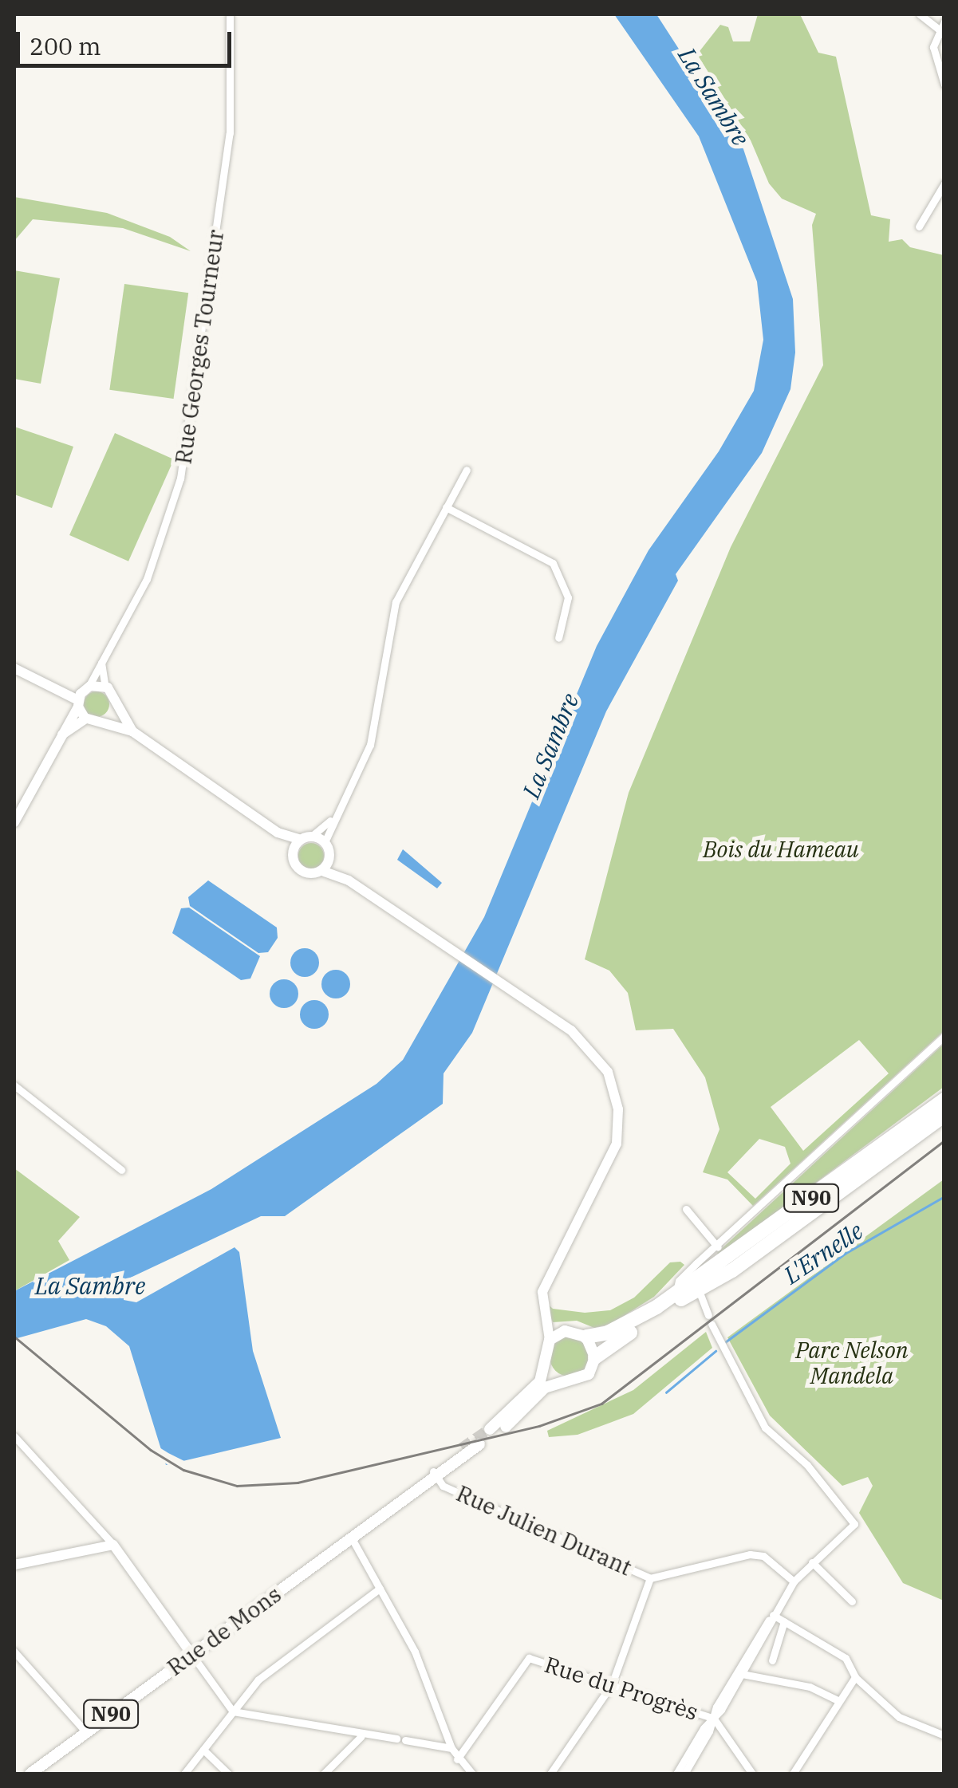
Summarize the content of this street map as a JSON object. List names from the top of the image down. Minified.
{"streets":{"highway":["N90"],"main road":["Rue de Mons"],"street":["Rue Georges Tourneur","Rue Julien Durant","Rue du Progrès"]},"crossings":[["Rue Julien Durant","Rue de Mons"]],"water":["La Sambre","L'Ernelle"],"parks":["Bois du Hameau","Parc Nelson Mandela"],"scale_bar":"200 m"}
